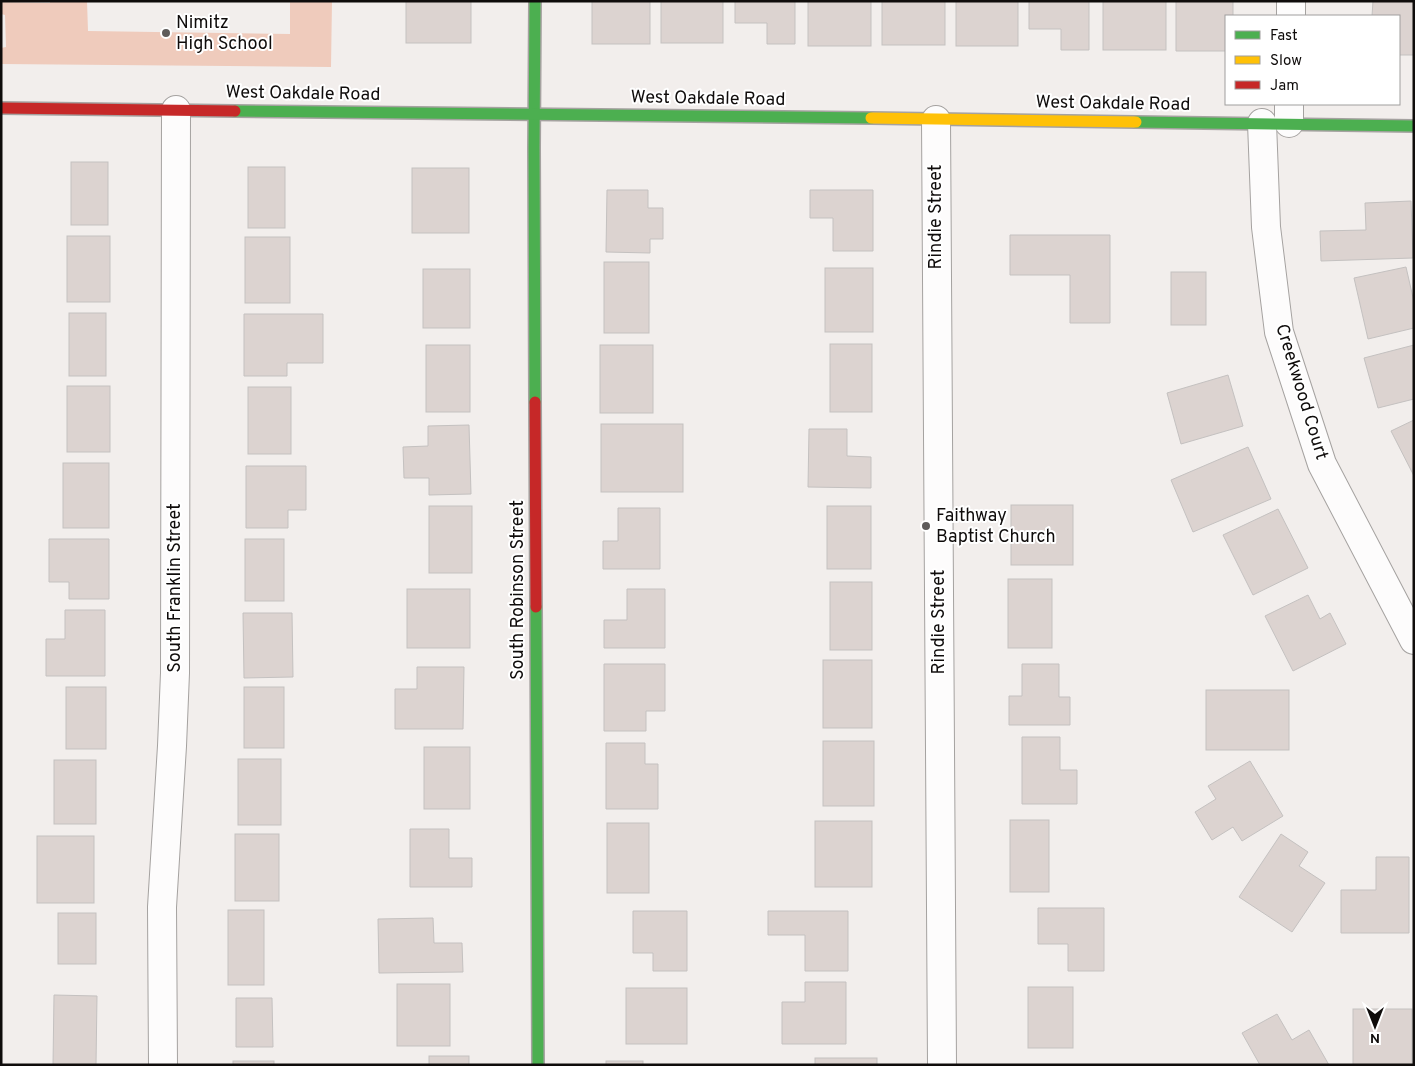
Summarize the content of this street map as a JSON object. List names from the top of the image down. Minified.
{"streets":{"street":["West Oakdale Road","Rindie Street","Creekwood Court","South Franklin Street","South Robinson Street"]},"crossings":[["West Oakdale Road","Rindie Street"],["West Oakdale Road","Creekwood Court"],["West Oakdale Road","South Franklin Street"],["West Oakdale Road","South Robinson Street"]],"places":["Nimitz High School","Faithway Baptist Church"],"legend":["Fast","Slow","Jam"],"north":"bottom"}
